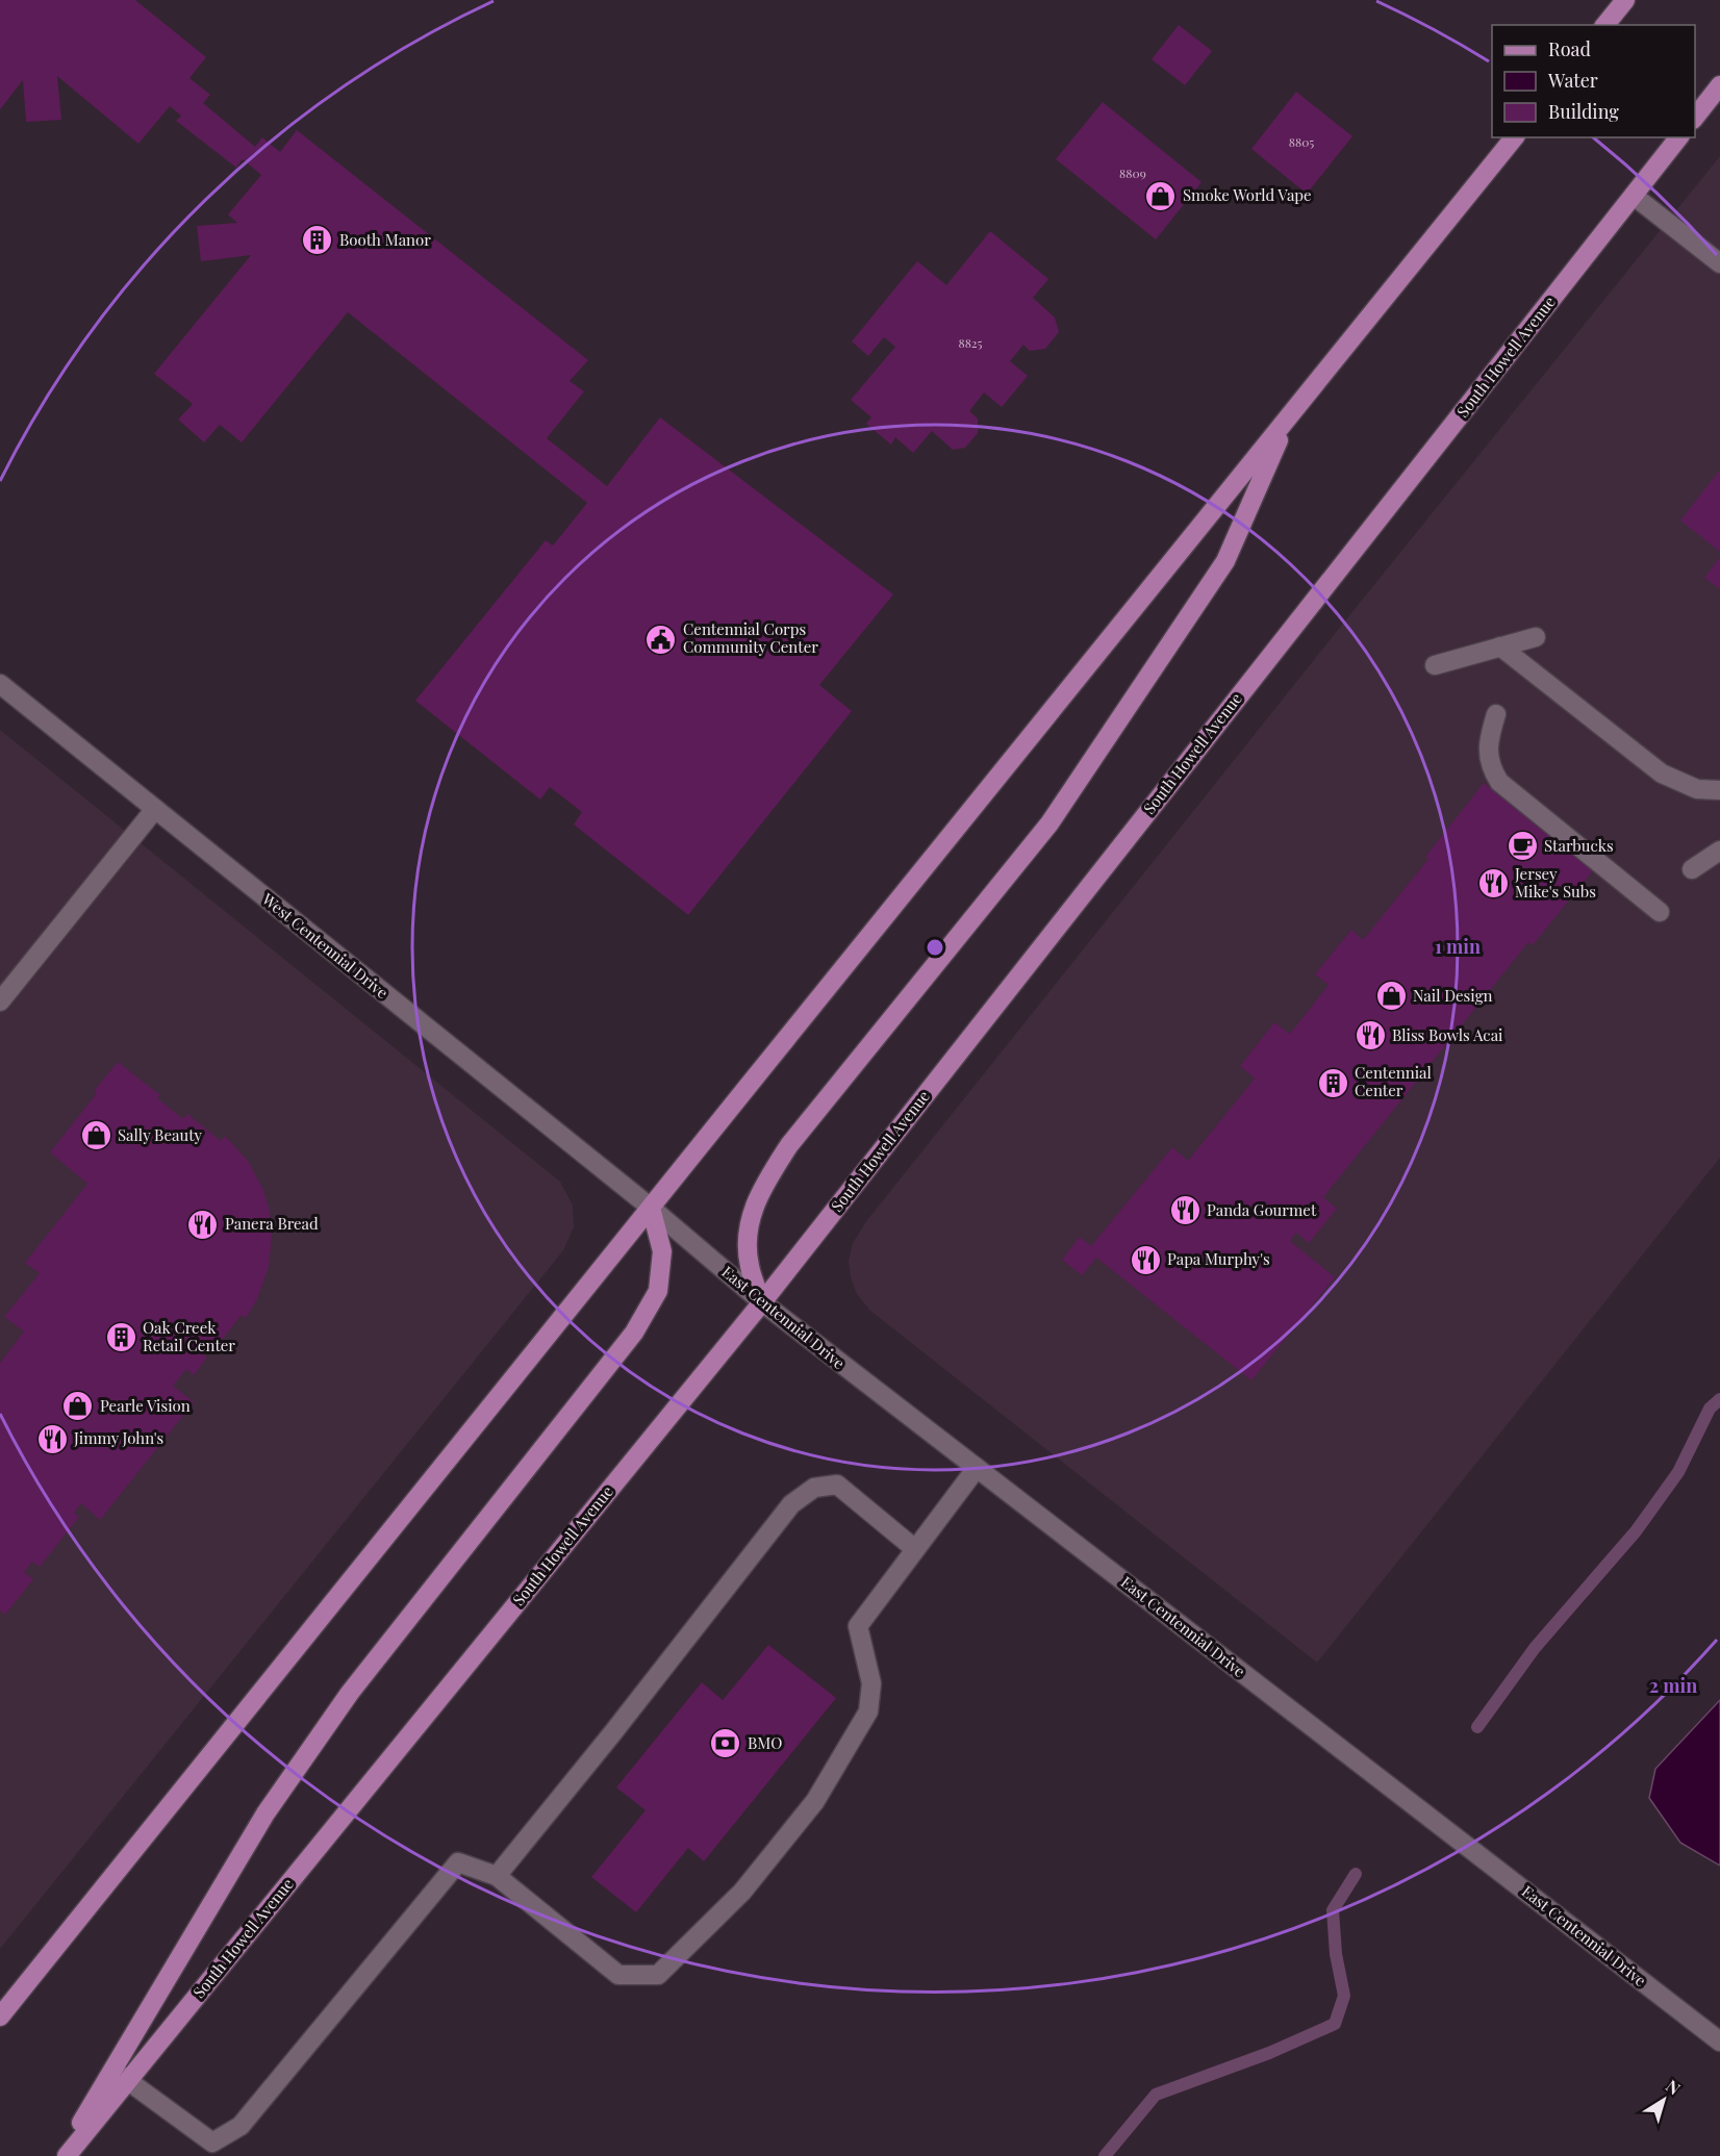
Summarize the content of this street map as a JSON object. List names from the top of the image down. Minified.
{"streets":{"main road":["South Howell Avenue"],"street":["West Centennial Drive","East Centennial Drive"]},"crossings":[["South Howell Avenue","East Centennial Drive"],["West Centennial Drive","East Centennial Drive"]],"places":{"shop":["Smoke World Vape","Nail Design","Sally Beauty","Pearle Vision"],"building":["Booth Manor","Centennial Center","Oak Creek Retail Center"],"public building":["Centennial Corps Community Center"],"cafe":["Starbucks"],"restaurant":["Jersey Mike's Subs","Bliss Bowls Acai","Panda Gourmet","Panera Bread","Papa Murphy's","Jimmy John's"],"bank":["BMO"]},"house_numbers":["8805","8809","8825"],"legend":["Road","Water","Building"],"north":"top right","rings":["1 min","2 min"]}
